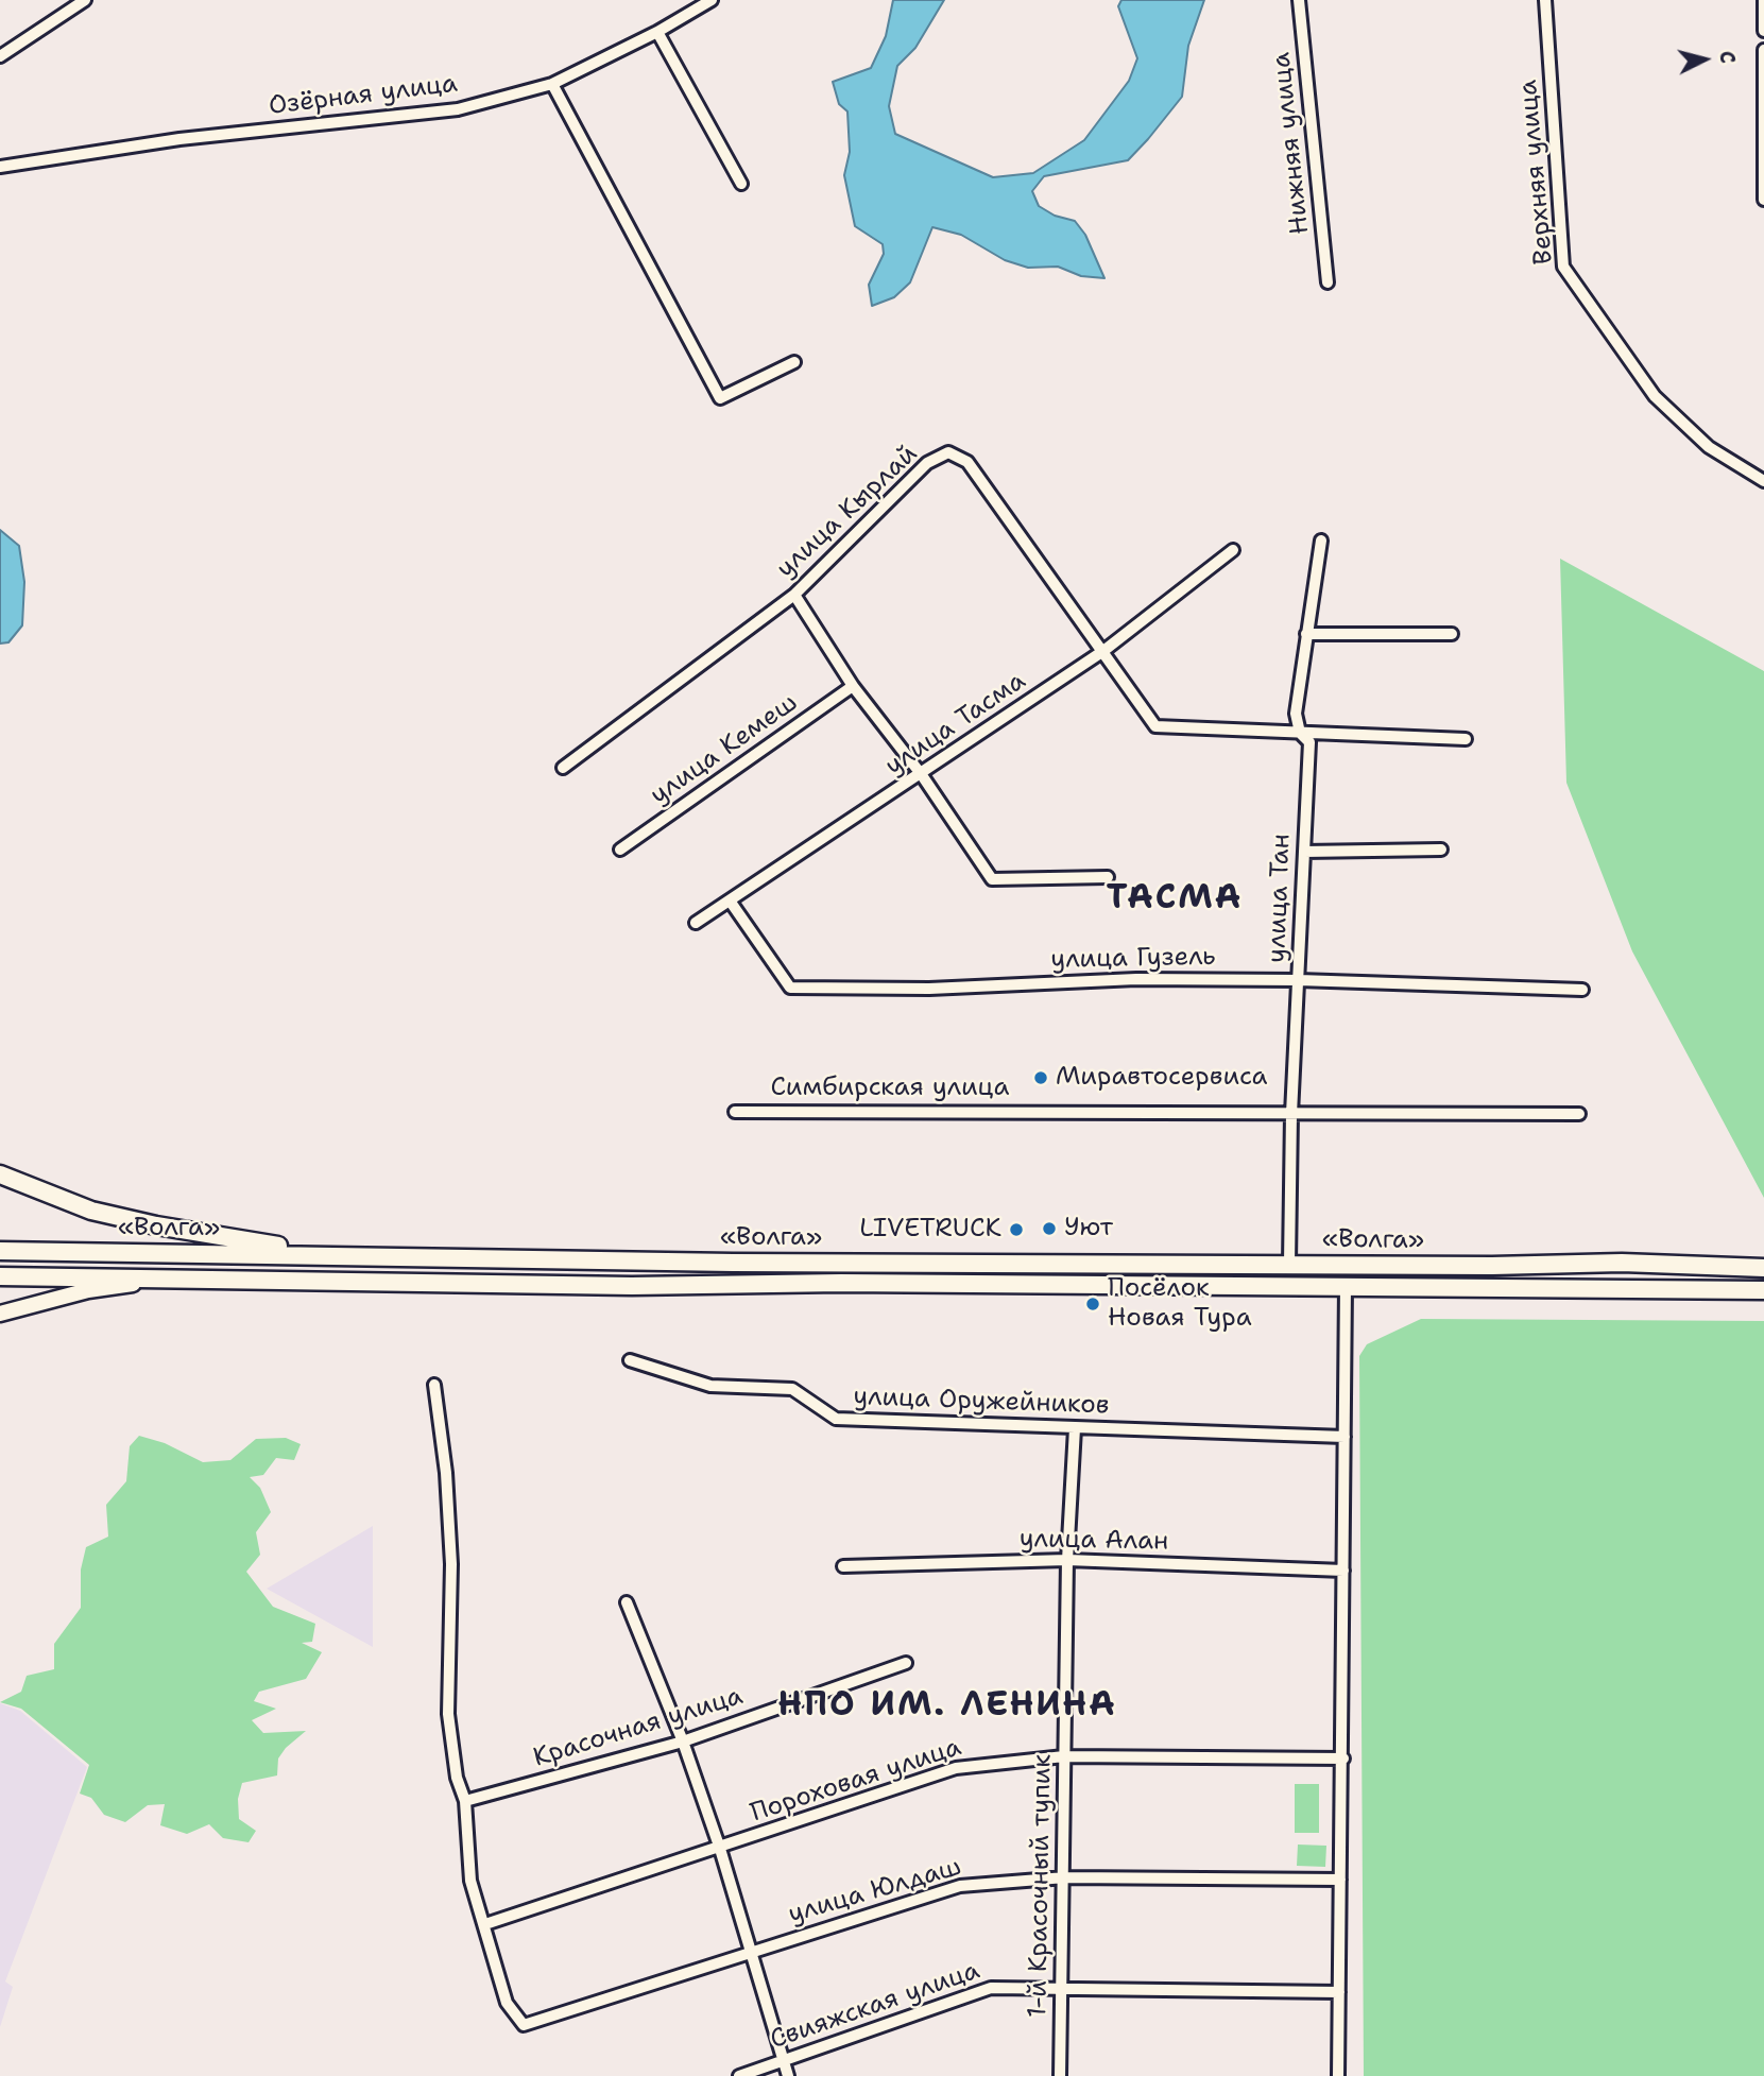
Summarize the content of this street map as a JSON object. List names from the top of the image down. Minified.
{"streets":{"highway":["«Волга»"],"street":["Озёрная улица","Нижняя улица","Верхняя улица","улица Кырлай","улица Тасма","улица Кемеш","улица Тан","улица Гузель","Симбирская улица","улица Оружейников","улица Алан","Красочная улица","Пороховая улица","1-й Красочный тупик","улица Юлдаш","Свияжская улица"]},"crossings":[["улица Кырлай","улица Тасма"],["улица Кырлай","улица Тан"],["улица Тасма","улица Гузель"],["улица Тан","улица Гузель"],["улица Тан","Симбирская улица"],["улица Тан","«Волга»"],["улица Оружейников","1-й Красочный тупик"],["улица Алан","1-й Красочный тупик"],["Пороховая улица","1-й Красочный тупик"],["Пороховая улица","улица Юлдаш"],["1-й Красочный тупик","улица Юлдаш"],["1-й Красочный тупик","Свияжская улица"]],"districts":["ТАСМА","НПО ИМ. ЛЕНИНА"],"places":["Миравтосервиса","Уют","LIVETRUCK","Посёлок Новая Тура"],"north":"right"}
